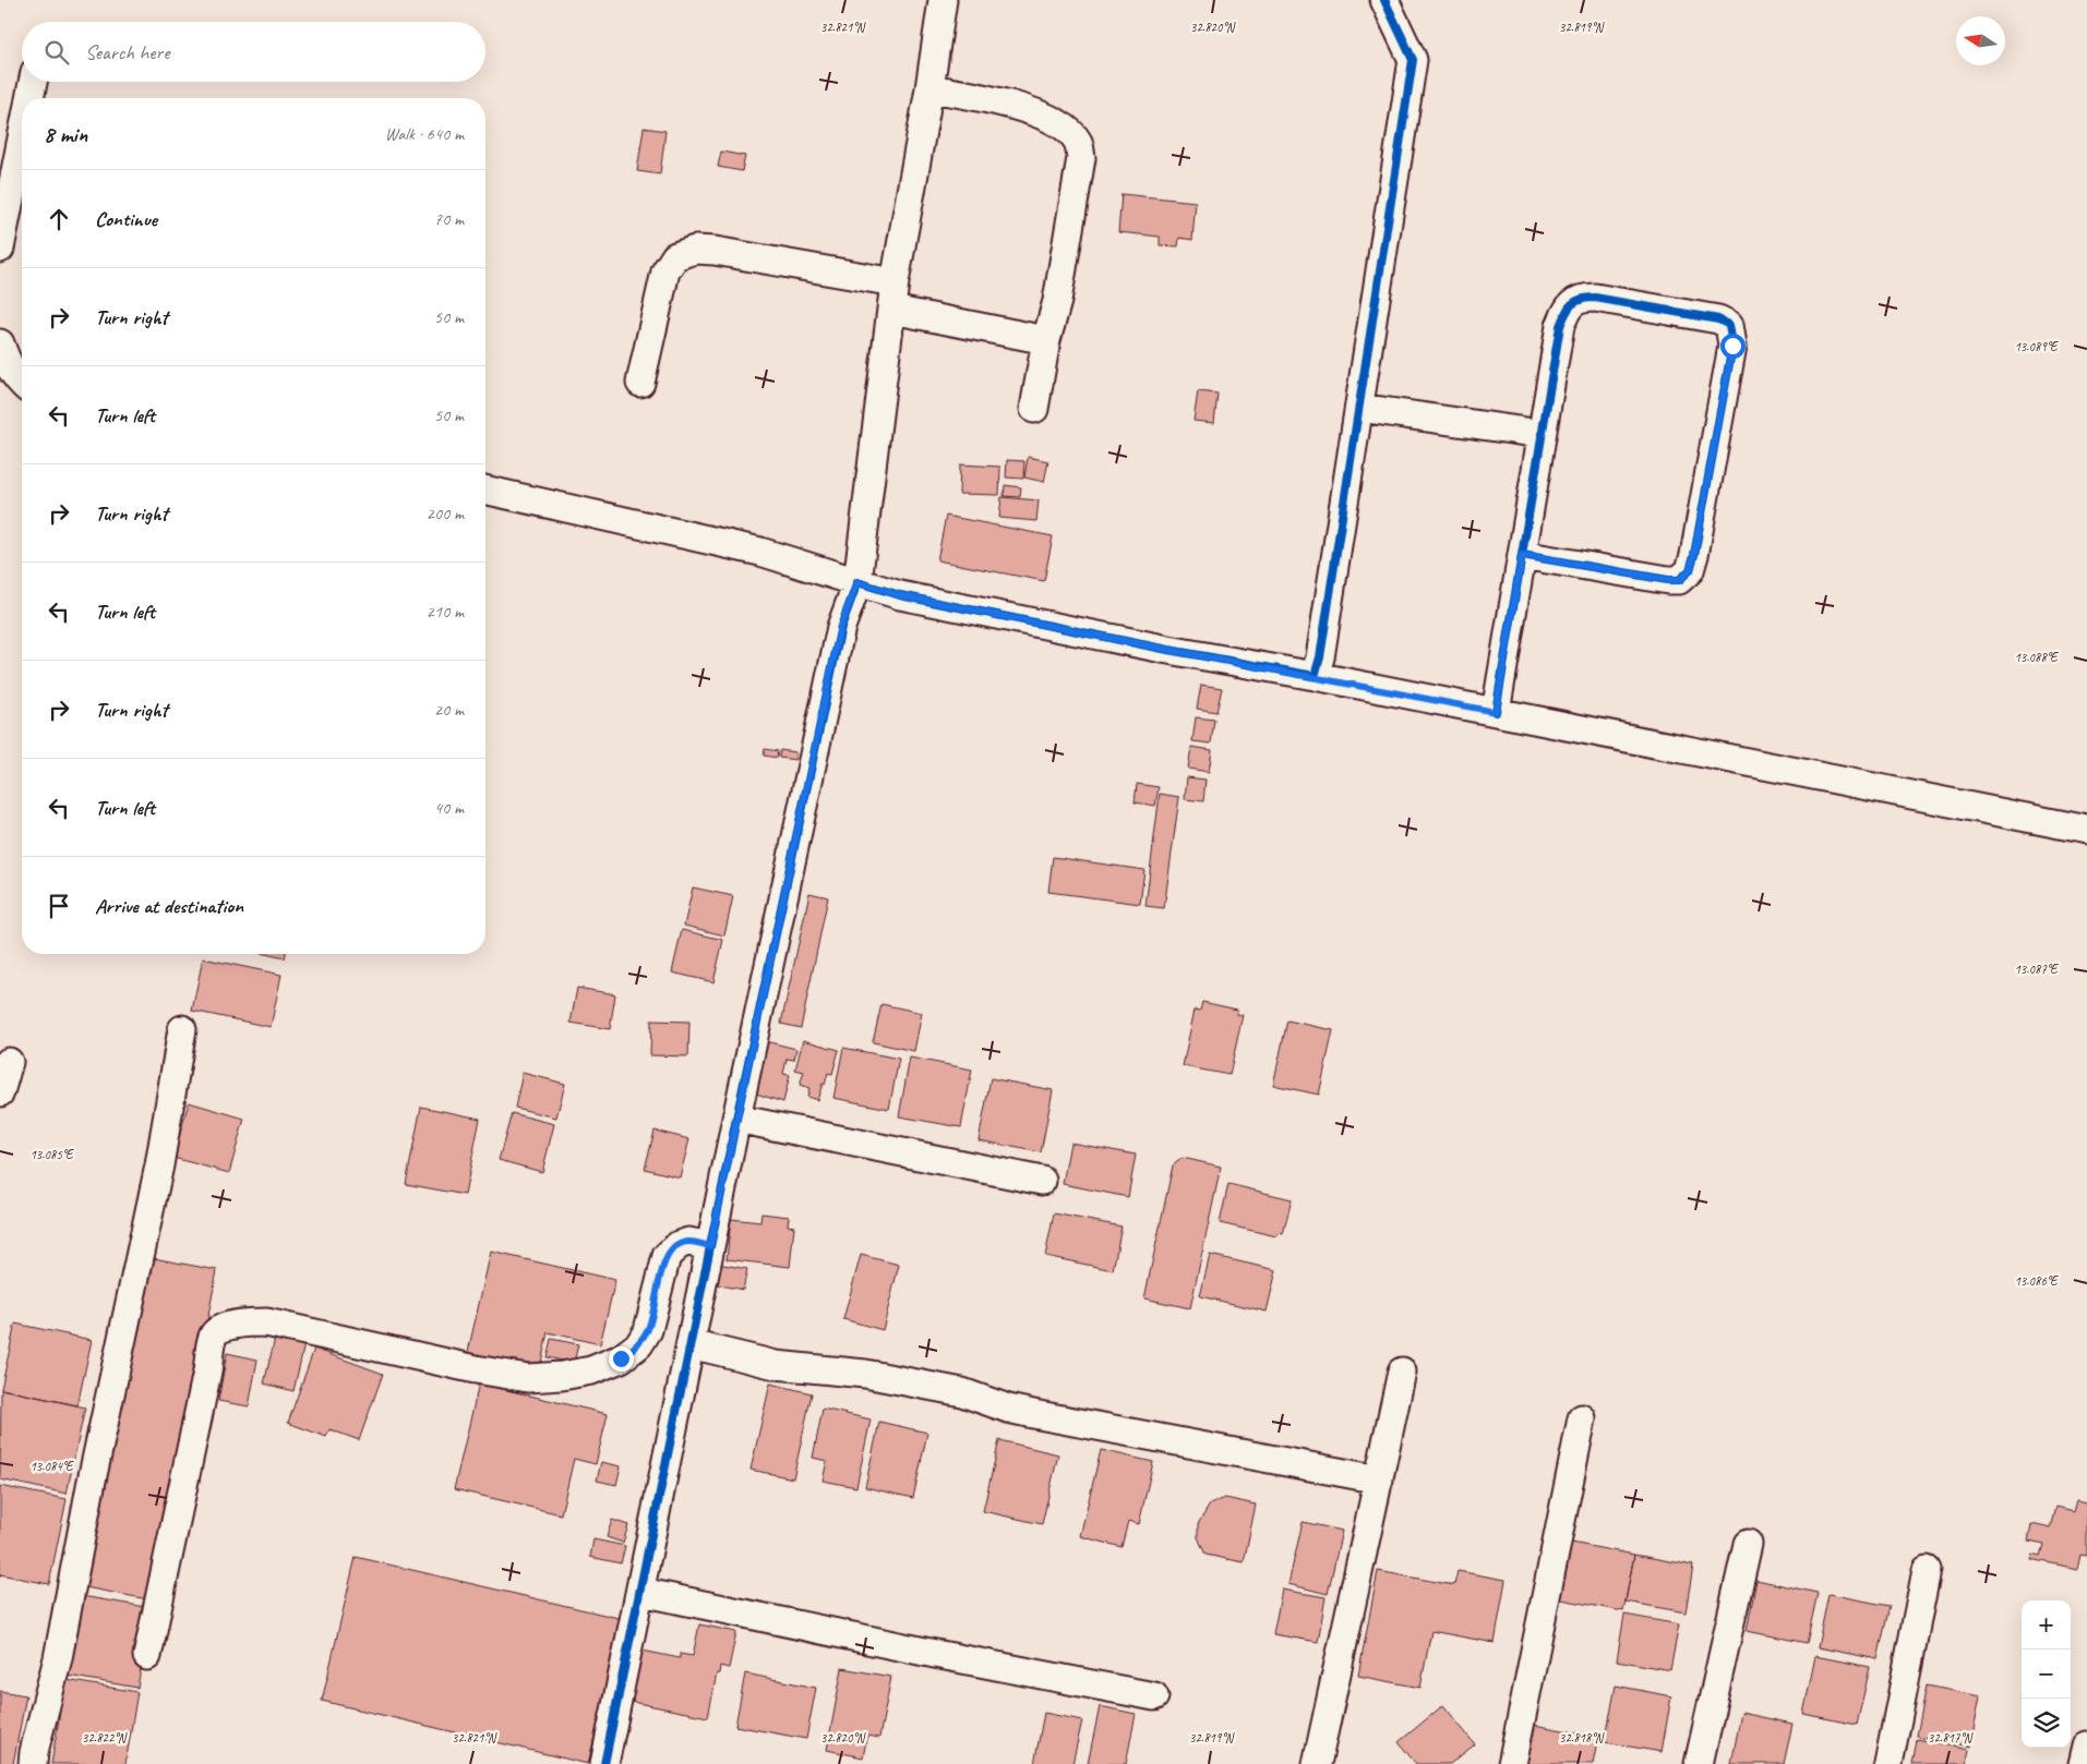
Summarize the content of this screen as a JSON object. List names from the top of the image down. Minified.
{"north":"left","page":{"search":"Search here","heading":["8 min","Walk · 640 m"],"list":[["Continue","70 m"],["Turn right","50 m"],["Turn left","50 m"],["Turn right","200 m"],["Turn left","210 m"],["Turn right","20 m"],["Turn left","40 m"],"Arrive at destination"],"map_buttons":["+","−"]},"coordinates":["32.821°N","32.820°N","32.819°N","13.089°E","13.088°E","13.087°E","13.085°E","13.086°E","13.084°E","32.822°N","32.818°N","32.817°N"]}
